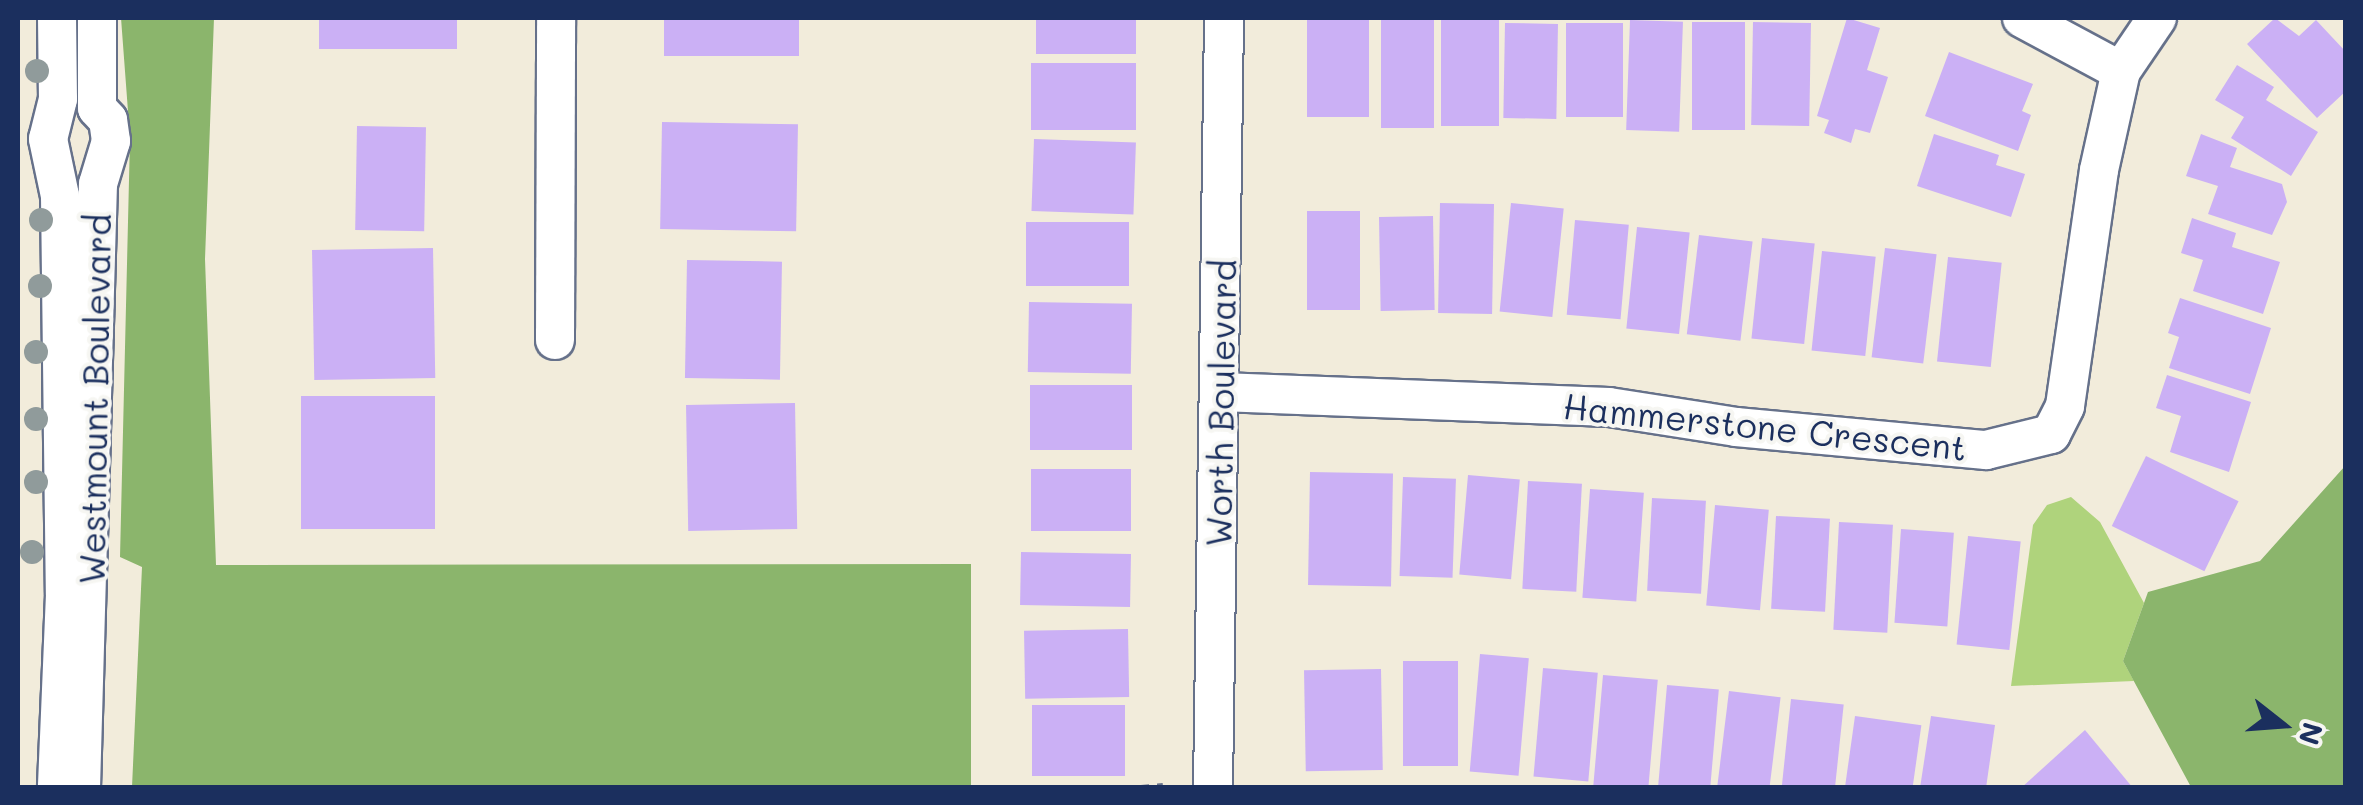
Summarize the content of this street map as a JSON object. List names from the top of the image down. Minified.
{"streets":{"street":["Westmount Boulevard","Worth Boulevard","Hammerstone Crescent"]},"crossings":[["Worth Boulevard","Hammerstone Crescent"]],"north":"right"}
